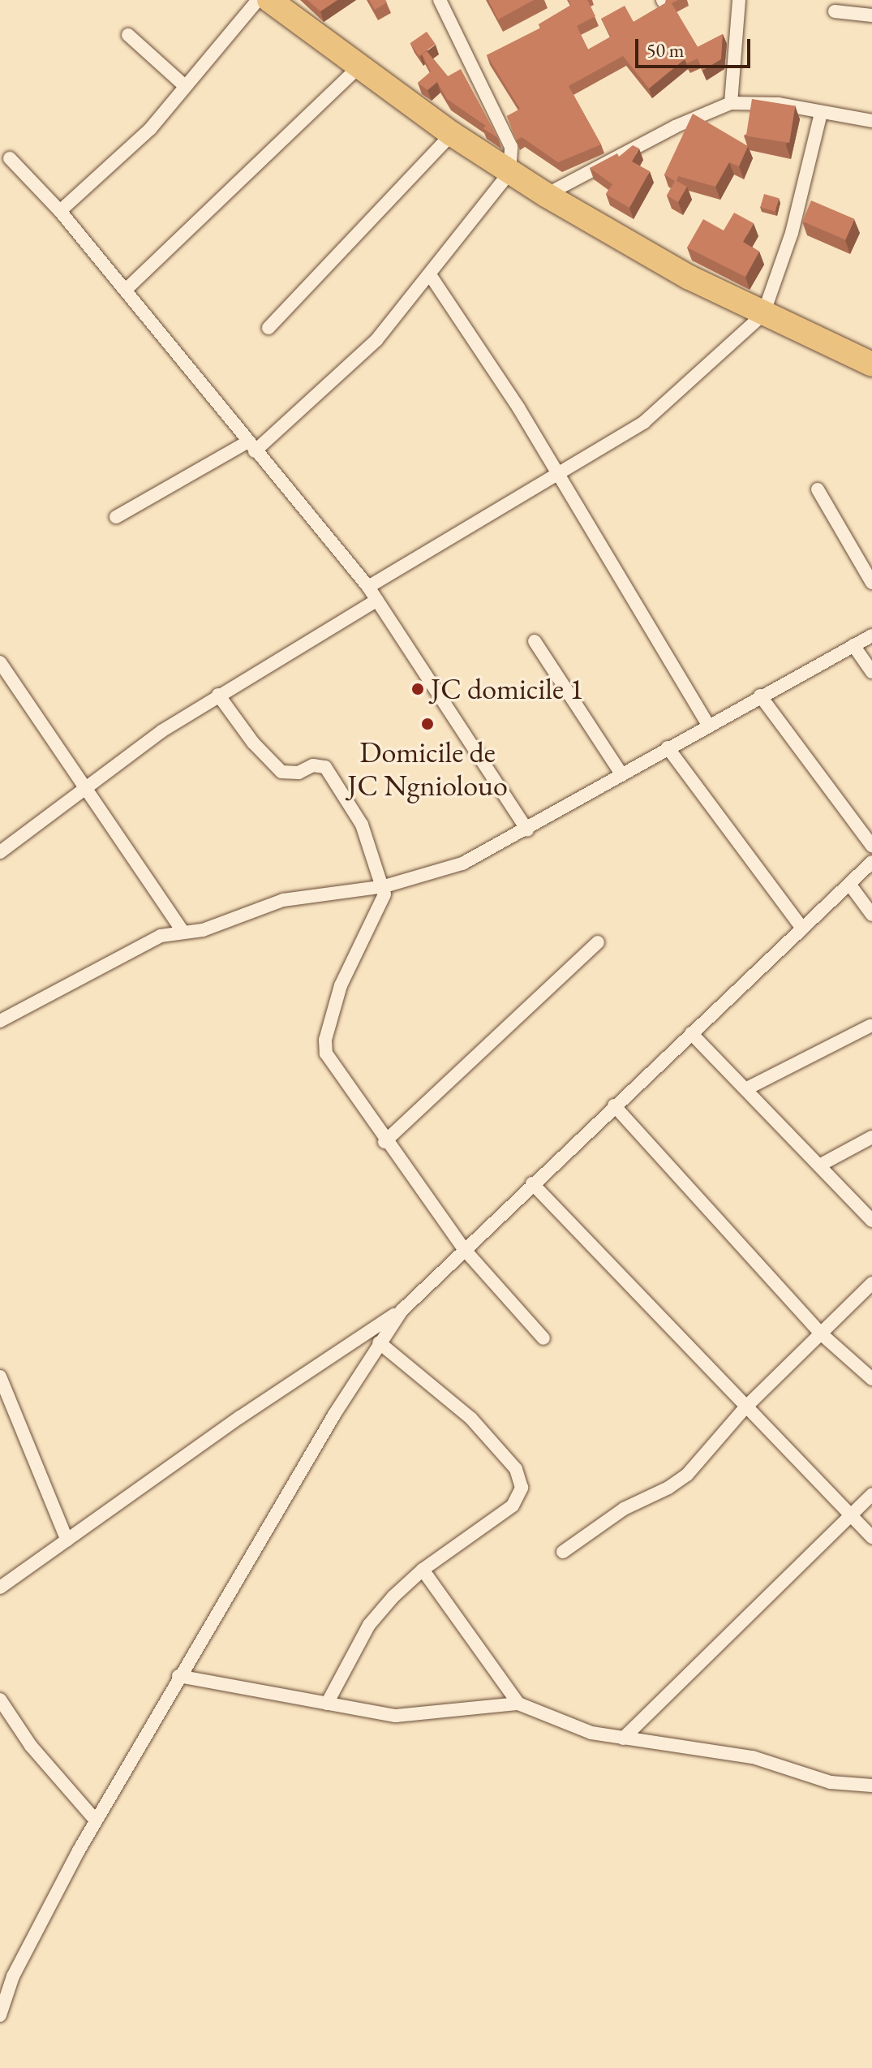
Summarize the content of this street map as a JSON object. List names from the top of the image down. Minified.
{"places":["JC domicile 1","Domicile de JC Ngniolouo"],"scale_bar":"50 m"}
